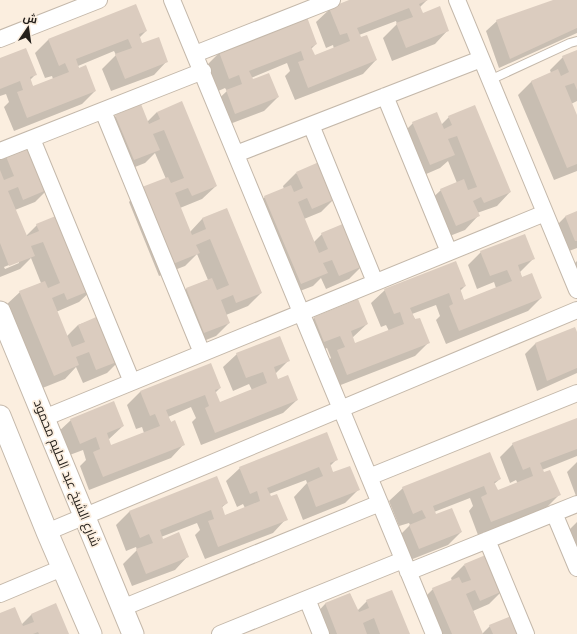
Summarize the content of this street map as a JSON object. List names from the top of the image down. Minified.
{"streets":{"street":["شارع الشيخ عبد الحليم محمود"]},"north":"top"}
